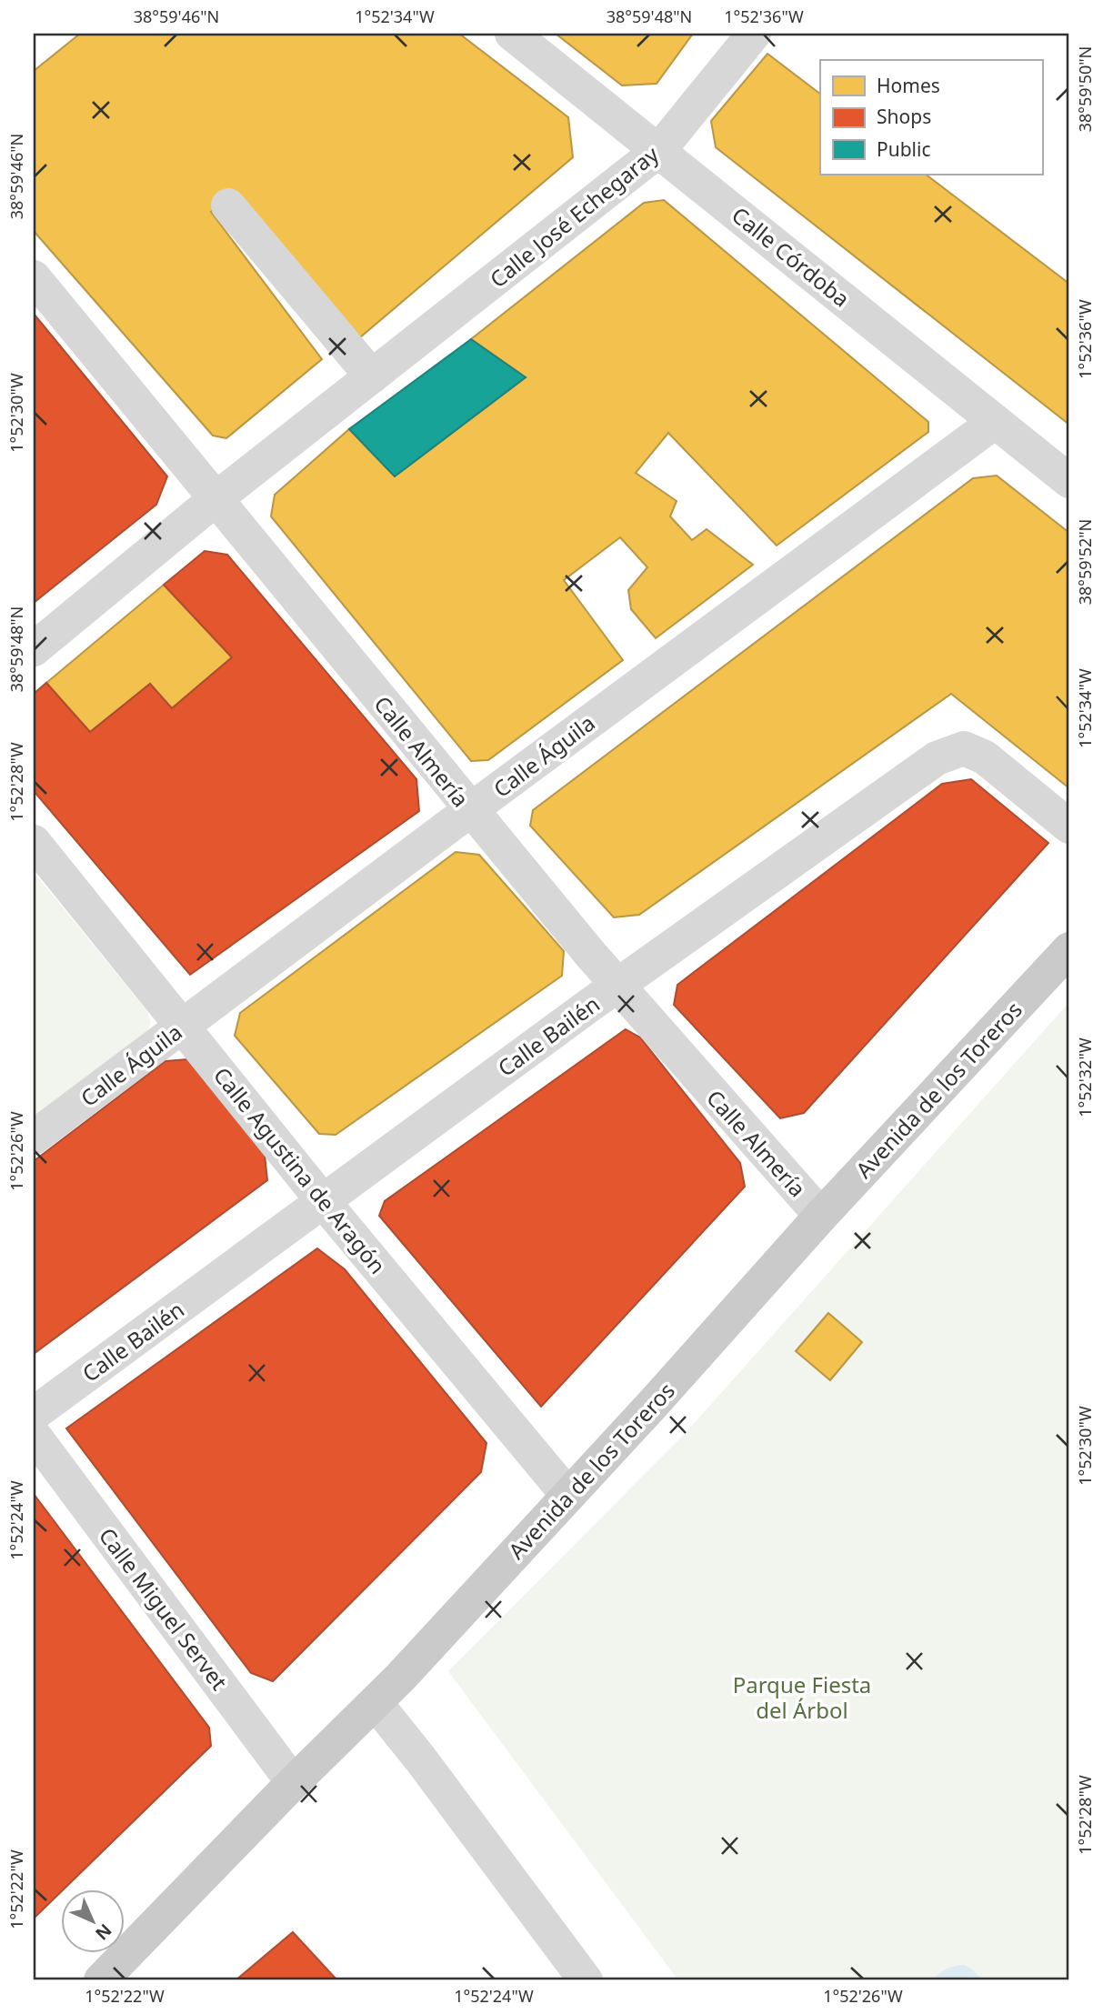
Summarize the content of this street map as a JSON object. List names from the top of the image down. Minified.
{"streets":{"main road":["Avenida de los Toreros"],"street":["Calle José Echegaray","Calle Córdoba","Calle Almería","Calle Águila","Calle Bailén","Calle Agustina de Aragón","Calle Miguel Servet"]},"crossings":[["Calle José Echegaray","Calle Córdoba"],["Calle José Echegaray","Calle Almería"],["Calle Córdoba","Calle Águila"],["Calle Almería","Calle Águila"],["Calle Almería","Calle Bailén"],["Calle Almería","Avenida de los Toreros"],["Calle Águila","Calle Agustina de Aragón"],["Calle Bailén","Calle Agustina de Aragón"],["Avenida de los Toreros","Calle Agustina de Aragón"],["Avenida de los Toreros","Calle Miguel Servet"]],"parks":["Parque Fiesta del Árbol"],"legend":["Homes","Shops","Public"],"north":"bottom right","coordinates":["38°59'46\"N","1°52'34\"W","38°59'48\"N","1°52'36\"W","38°59'50\"N","1°52'30\"W","38°59'52\"N","1°52'28\"W","1°52'32\"W","1°52'26\"W","1°52'24\"W","1°52'22\"W"]}
